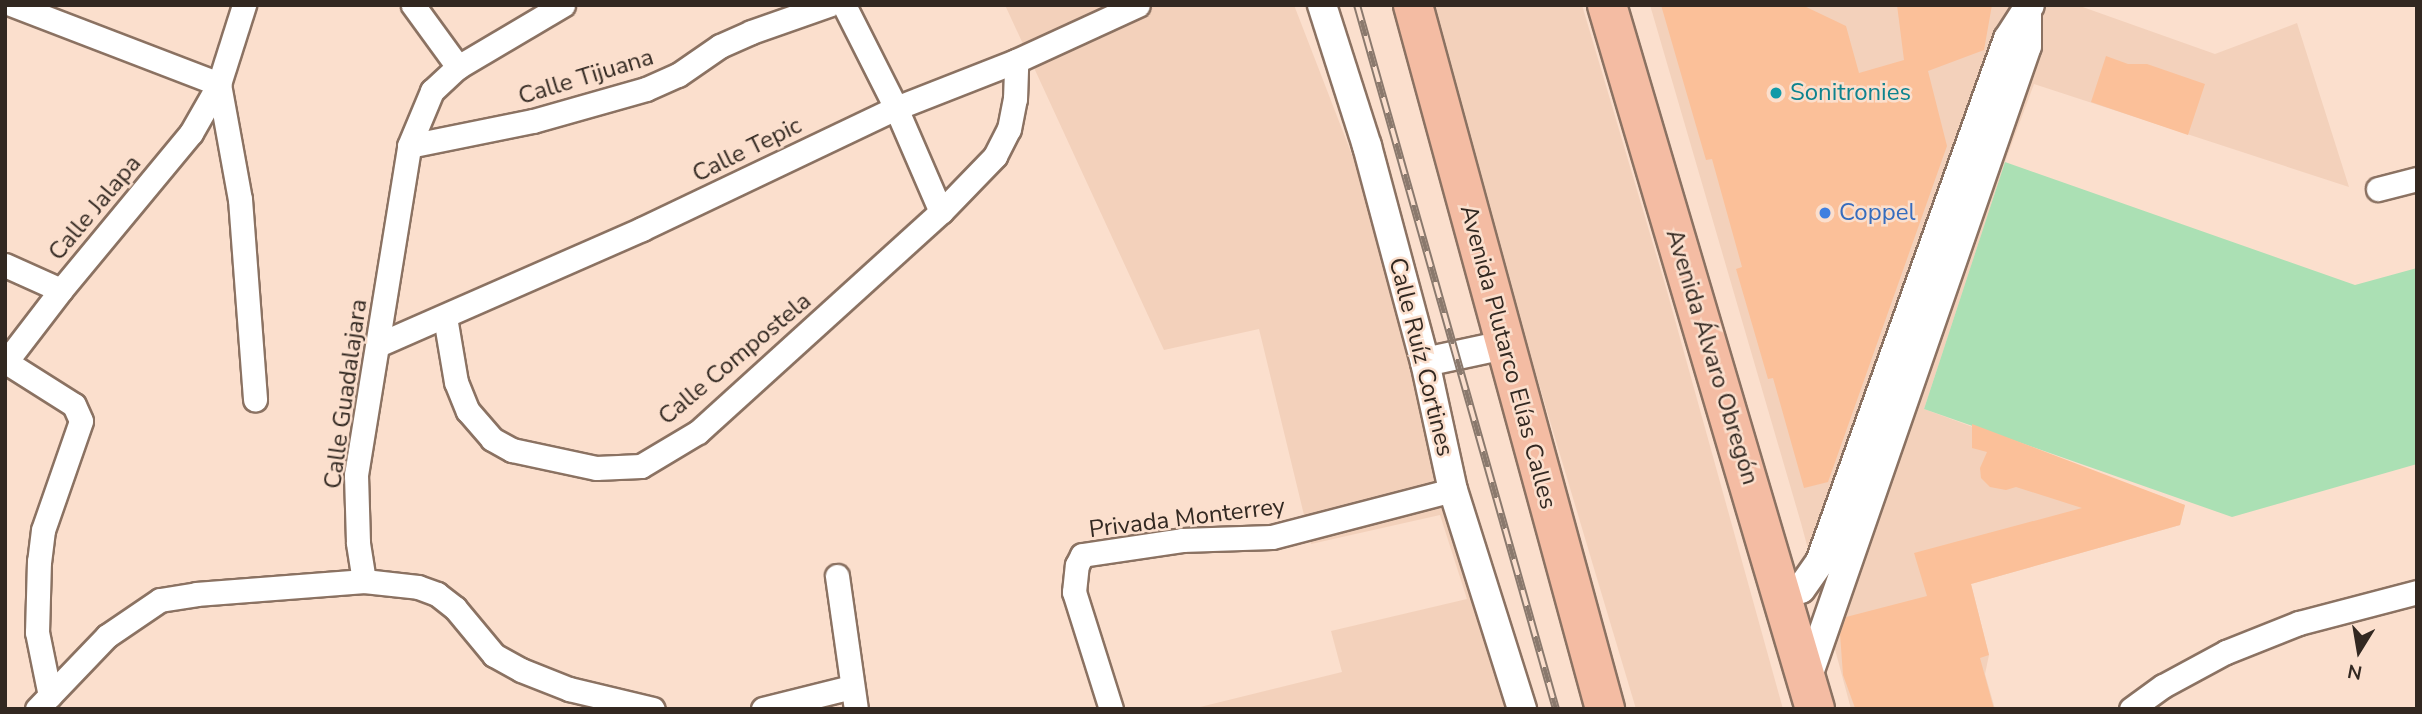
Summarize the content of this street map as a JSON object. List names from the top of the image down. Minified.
{"streets":{"highway":["Avenida Plutarco Elías Calles","Avenida Álvaro Obregón"],"street":["Calle Tijuana","Calle Tepic","Calle Jalapa","Calle Ruíz Cortines","Calle Compostela","Calle Guadalajara","Privada Monterrey"]},"crossings":[["Calle Tijuana","Calle Guadalajara"],["Calle Tepic","Calle Compostela"],["Calle Tepic","Calle Guadalajara"],["Calle Ruíz Cortines","Privada Monterrey"]],"places":["Sonitronies","Coppel"],"north":"bottom"}
